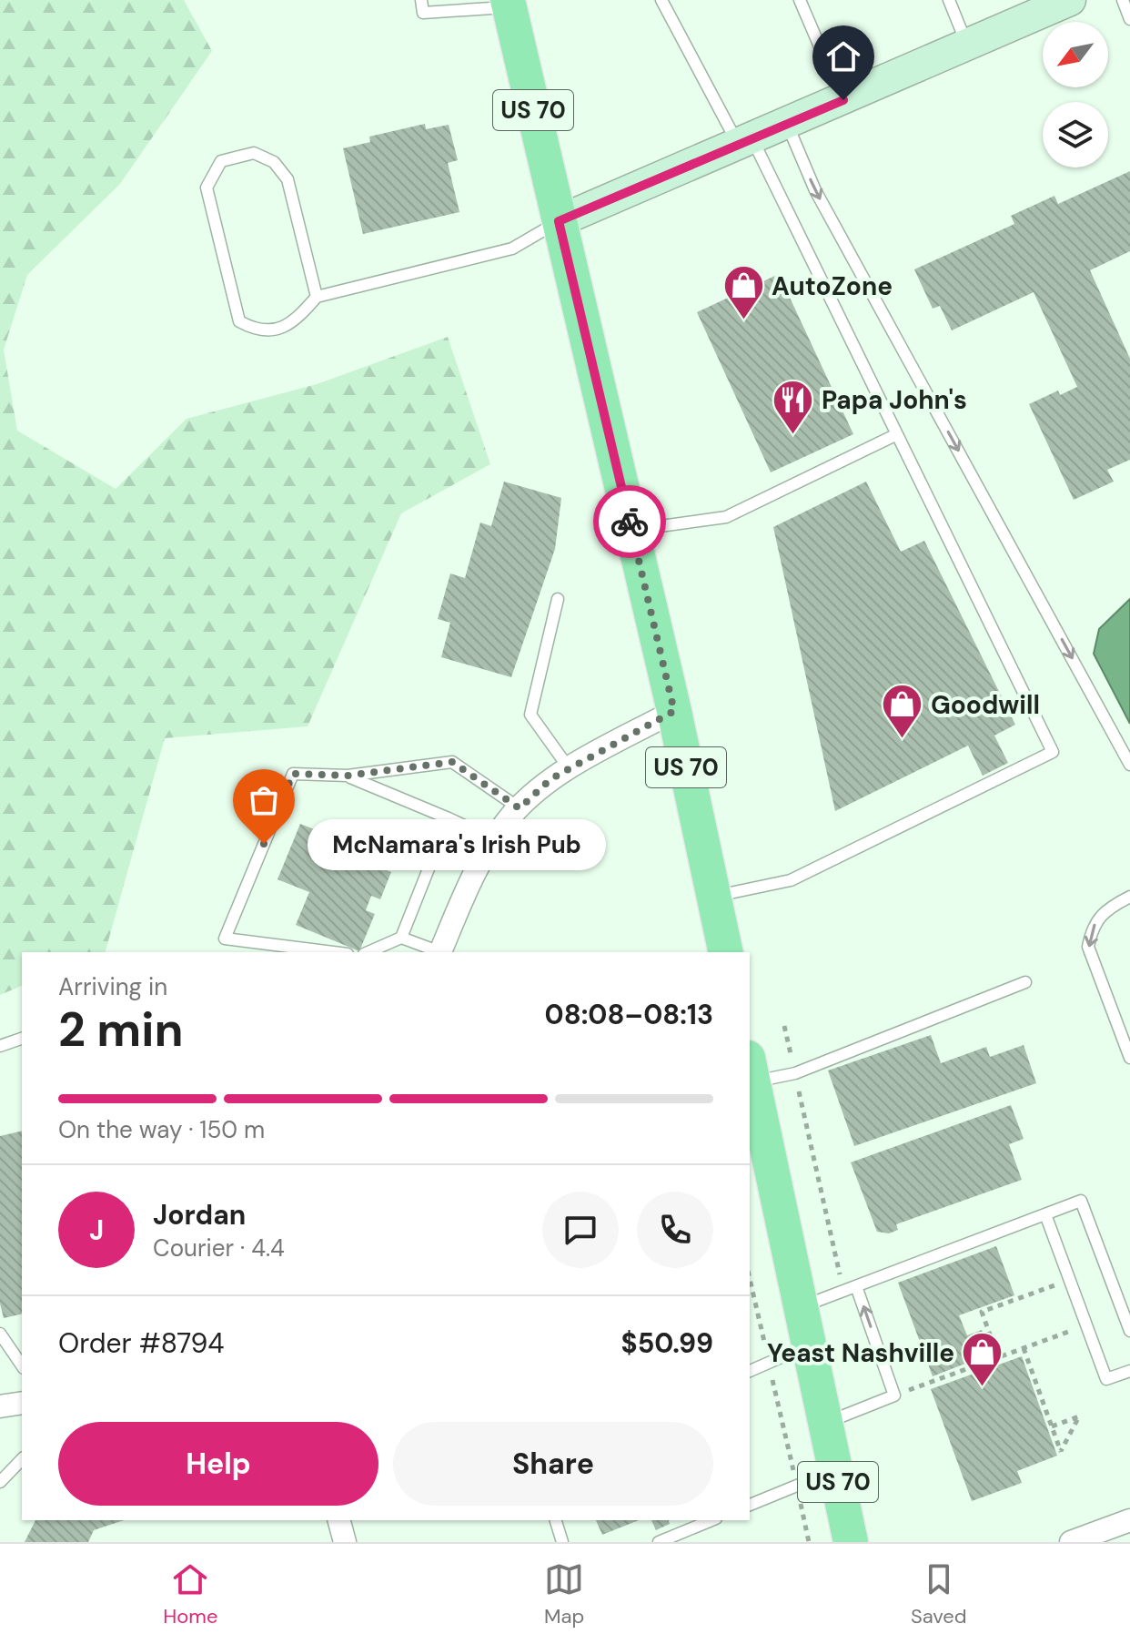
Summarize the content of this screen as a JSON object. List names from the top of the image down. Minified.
{"streets":{"main road":["US 70"]},"places":{"shop":["AutoZone","Goodwill","Yeast Nashville"],"restaurant":["Papa John's"],"other":["McNamara's Irish Pub"]},"north":"bottom left","page":{"bubble":"McNamara's Irish Pub","heading":["2 min","Arriving in","08:08–08:13"],"panel":["Jordan","Courier · 4.4","Order #8794","$50.99"],"bar":"On the way · 150 m","round":"J","buttons":["Help","Share"],"tabs":["Home","Map","Saved"]}}
